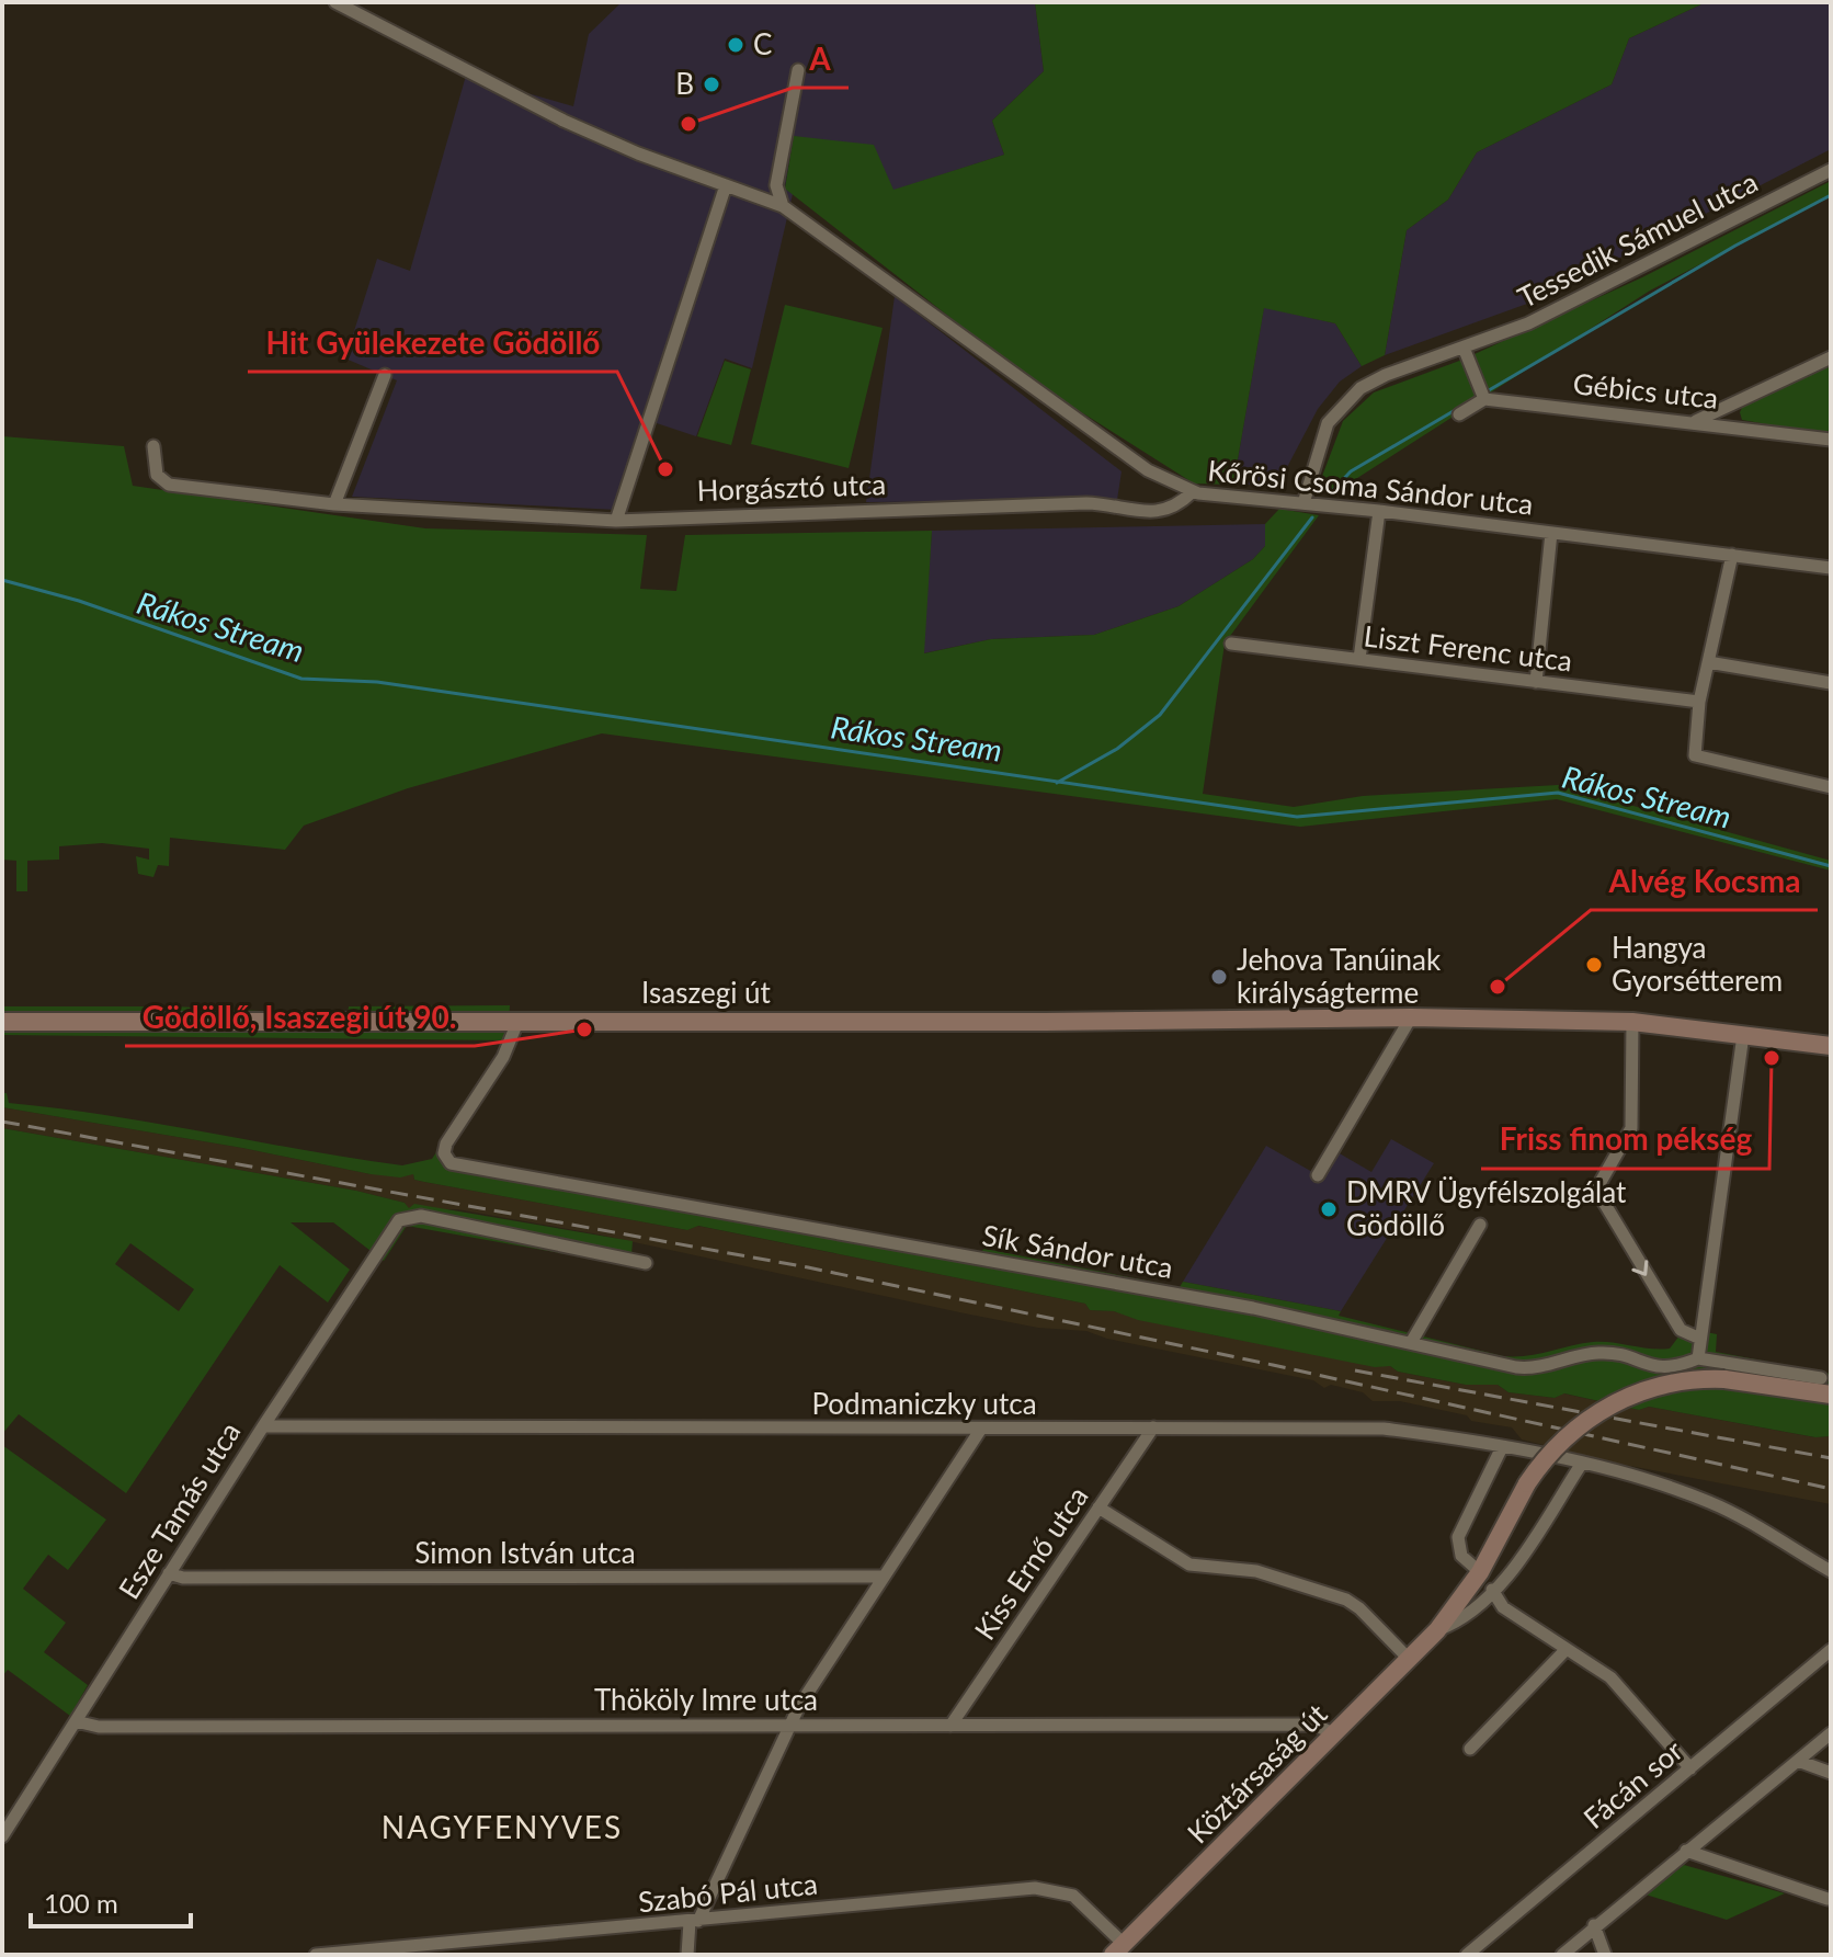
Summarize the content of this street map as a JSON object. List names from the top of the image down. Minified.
{"streets":{"main road":["Isaszegi út","Köztársaság út"],"street":["Tessedik Sámuel utca","Gébics utca","Horgásztó utca","Kőrösi Csoma Sándor utca","Liszt Ferenc utca","Sík Sándor utca","Podmaniczky utca","Esze Tamás utca","Simon István utca","Kiss Ernő utca","Thököly Imre utca","Fácán sor","Szabó Pál utca"]},"crossings":[["Tessedik Sámuel utca","Kőrösi Csoma Sándor utca"],["Horgásztó utca","Kőrösi Csoma Sándor utca"],["Isaszegi út","Sík Sándor utca"],["Podmaniczky utca","Esze Tamás utca"],["Podmaniczky utca","Kiss Ernő utca"],["Podmaniczky utca","Köztársaság út"],["Esze Tamás utca","Simon István utca"],["Esze Tamás utca","Thököly Imre utca"],["Kiss Ernő utca","Thököly Imre utca"],["Thököly Imre utca","Köztársaság út"],["Köztársaság út","Szabó Pál utca"]],"districts":["NAGYFENYVES"],"water":["Rákos Stream"],"places":["C","B","A","Hit Gyülekezete Gödöllő","Hangya Gyorsétterem","Jehova Tanúinak királyságterme","Alvég Kocsma","Gödöllő, Isaszegi út 90.","Friss finom pékség","DMRV Ügyfélszolgálat Gödöllő"],"scale_bar":"100 m"}
